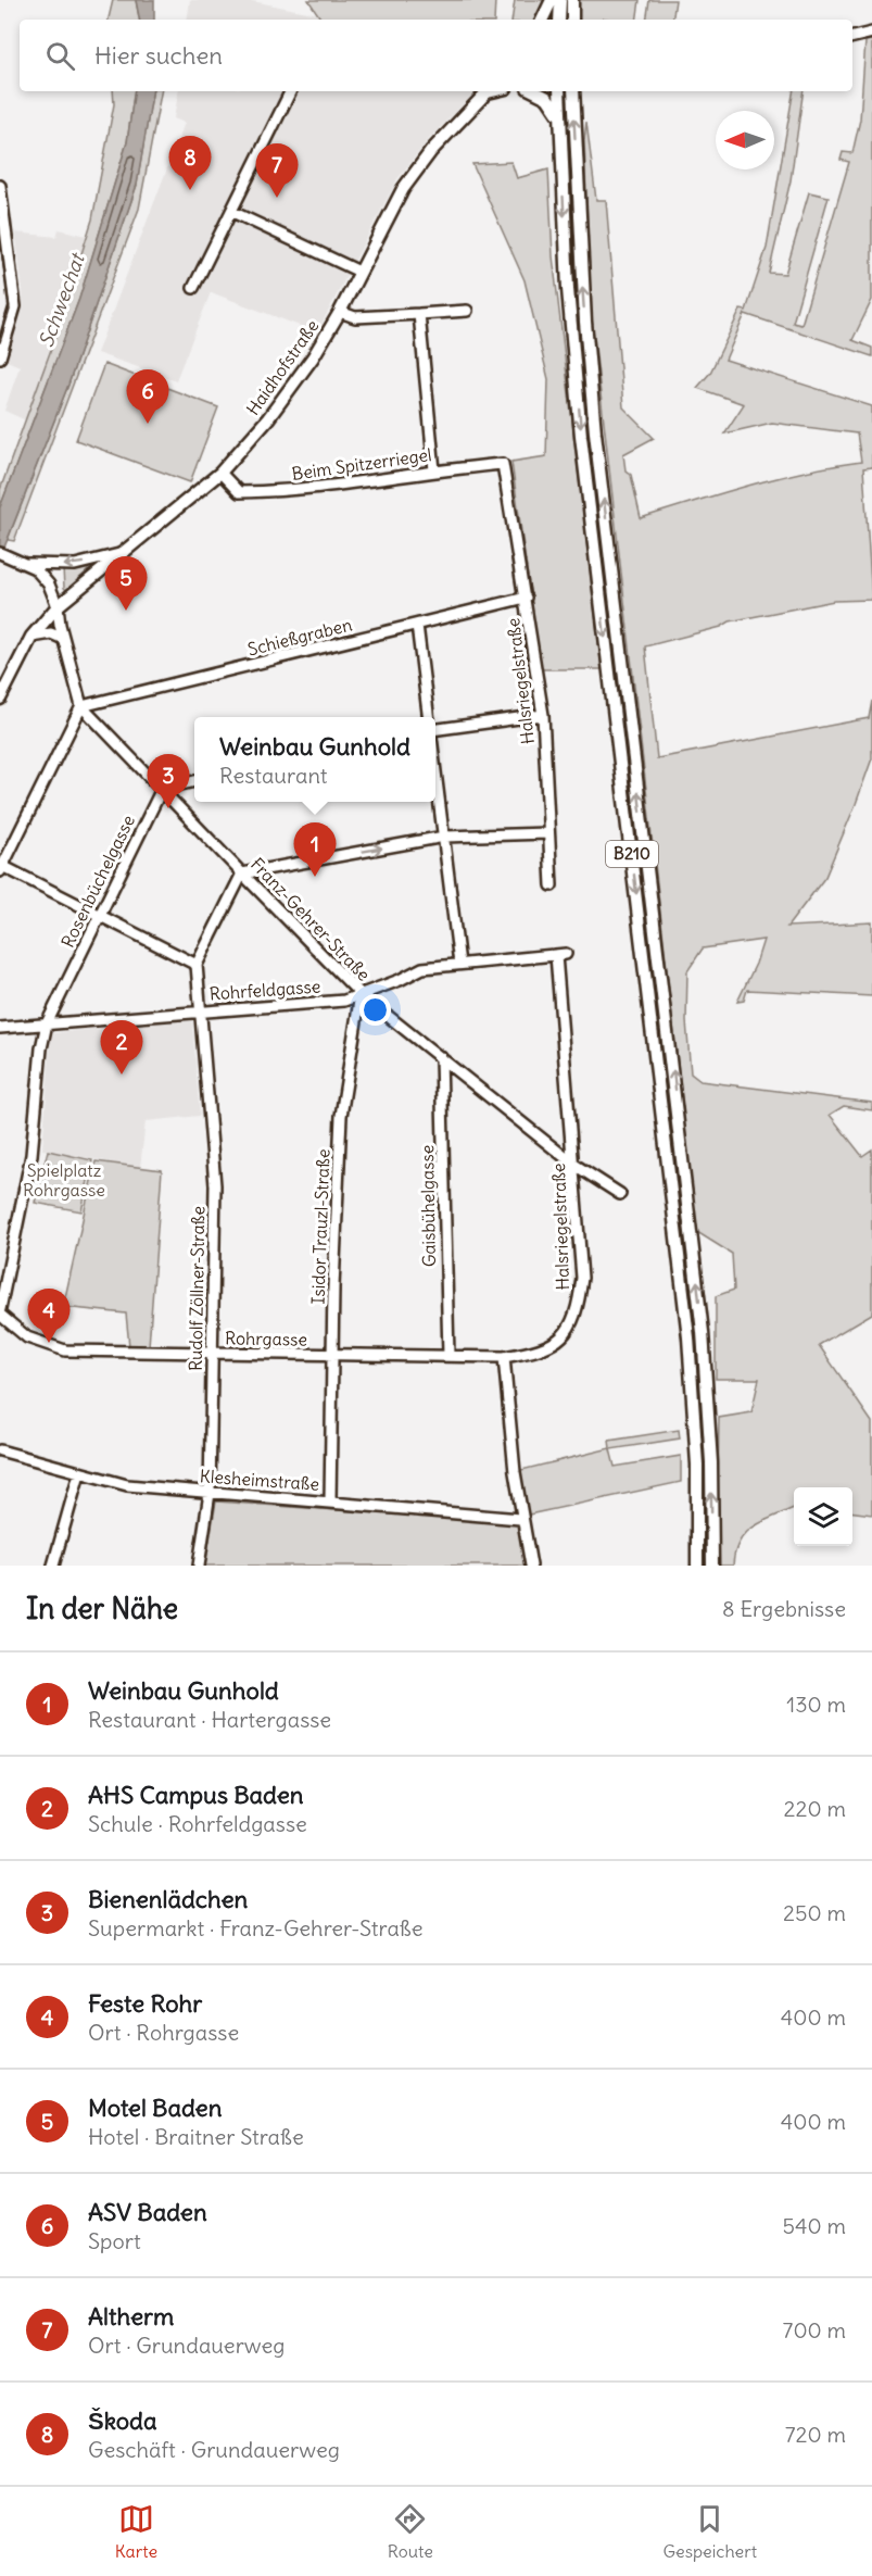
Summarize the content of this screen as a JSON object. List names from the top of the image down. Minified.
{"streets":{"main road":["Haidhofstraße","B210"],"street":["Beim Spitzerriegel","Schießgraben","Halsriegelstraße","Rosenbüchelgasse","Franz-Gehrer-Straße","Rohrfeldgasse","Gaisbühelgasse","Isidor Trauzl-Straße","Rudolf Zöllner-Straße","Rohrgasse","Klesheimstraße"]},"crossings":[["Haidhofstraße","Beim Spitzerriegel"],["Haidhofstraße","Franz-Gehrer-Straße"],["Beim Spitzerriegel","Halsriegelstraße"],["Schießgraben","Halsriegelstraße"],["Schießgraben","Franz-Gehrer-Straße"],["Halsriegelstraße","Franz-Gehrer-Straße"],["Halsriegelstraße","Rohrfeldgasse"],["Halsriegelstraße","Rohrgasse"],["Rosenbüchelgasse","Franz-Gehrer-Straße"],["Rosenbüchelgasse","Rohrfeldgasse"],["Franz-Gehrer-Straße","Rohrfeldgasse"],["Franz-Gehrer-Straße","Gaisbühelgasse"],["Franz-Gehrer-Straße","Isidor Trauzl-Straße"],["Rohrfeldgasse","Isidor Trauzl-Straße"],["Rohrfeldgasse","Rudolf Zöllner-Straße"],["Gaisbühelgasse","Rohrgasse"],["Isidor Trauzl-Straße","Rohrgasse"],["Isidor Trauzl-Straße","Klesheimstraße"],["Rudolf Zöllner-Straße","Rohrgasse"],["Rudolf Zöllner-Straße","Klesheimstraße"]],"water":["Schwechat"],"parks":["Spielplatz Rohrgasse"],"north":"left","page":{"search":"Hier suchen","pins":["8","7","6","5","3","1","2","4"],"popup":["Weinbau Gunhold","Restaurant"],"heading":["In der Nähe","8 Ergebnisse"],"list":[{"mark":"1","name":"Weinbau Gunhold","note":"Restaurant · Hartergasse","value":"130 m"},{"mark":"2","name":"AHS Campus Baden","note":"Schule · Rohrfeldgasse","value":"220 m"},{"mark":"3","name":"Bienenlädchen","note":"Supermarkt · Franz-Gehrer-Straße","value":"250 m"},{"mark":"4","name":"Feste Rohr","note":"Ort · Rohrgasse","value":"400 m"},{"mark":"5","name":"Motel Baden","note":"Hotel · Braitner Straße","value":"400 m"},{"mark":"6","name":"ASV Baden","note":"Sport","value":"540 m"},{"mark":"7","name":"Altherm","note":"Ort · Grundauerweg","value":"700 m"},{"mark":"8","name":"Škoda","note":"Geschäft · Grundauerweg","value":"720 m"}],"nav":["Karte","Route","Gespeichert"]}}
